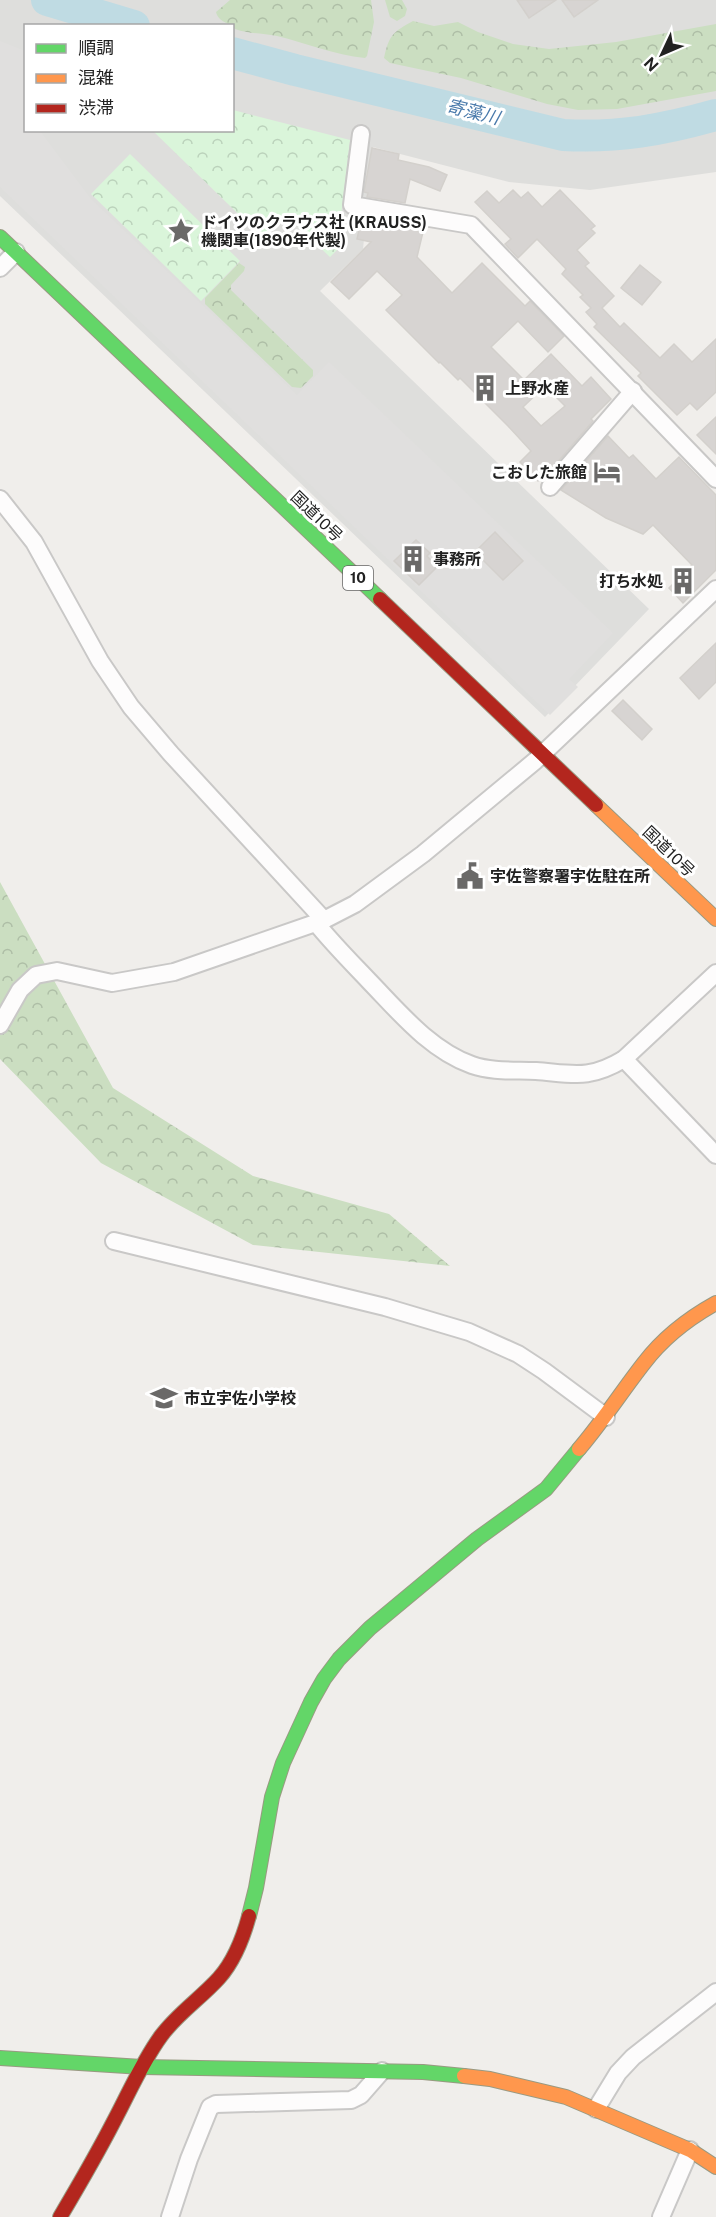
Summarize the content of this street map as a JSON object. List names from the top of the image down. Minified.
{"streets":{"main road":["国道10号","10"]},"water":["寄藻川"],"places":{"place":["ドイツのクラウス社 (KRAUSS) 機関車(1890年代製)"],"building":["上野水産","事務所","打ち水処"],"hotel":["こおした旅館"],"public building":["宇佐警察署宇佐駐在所"],"school or university":["市立宇佐小学校"]},"legend":["順調","混雑","渋滞"],"north":"bottom left"}
